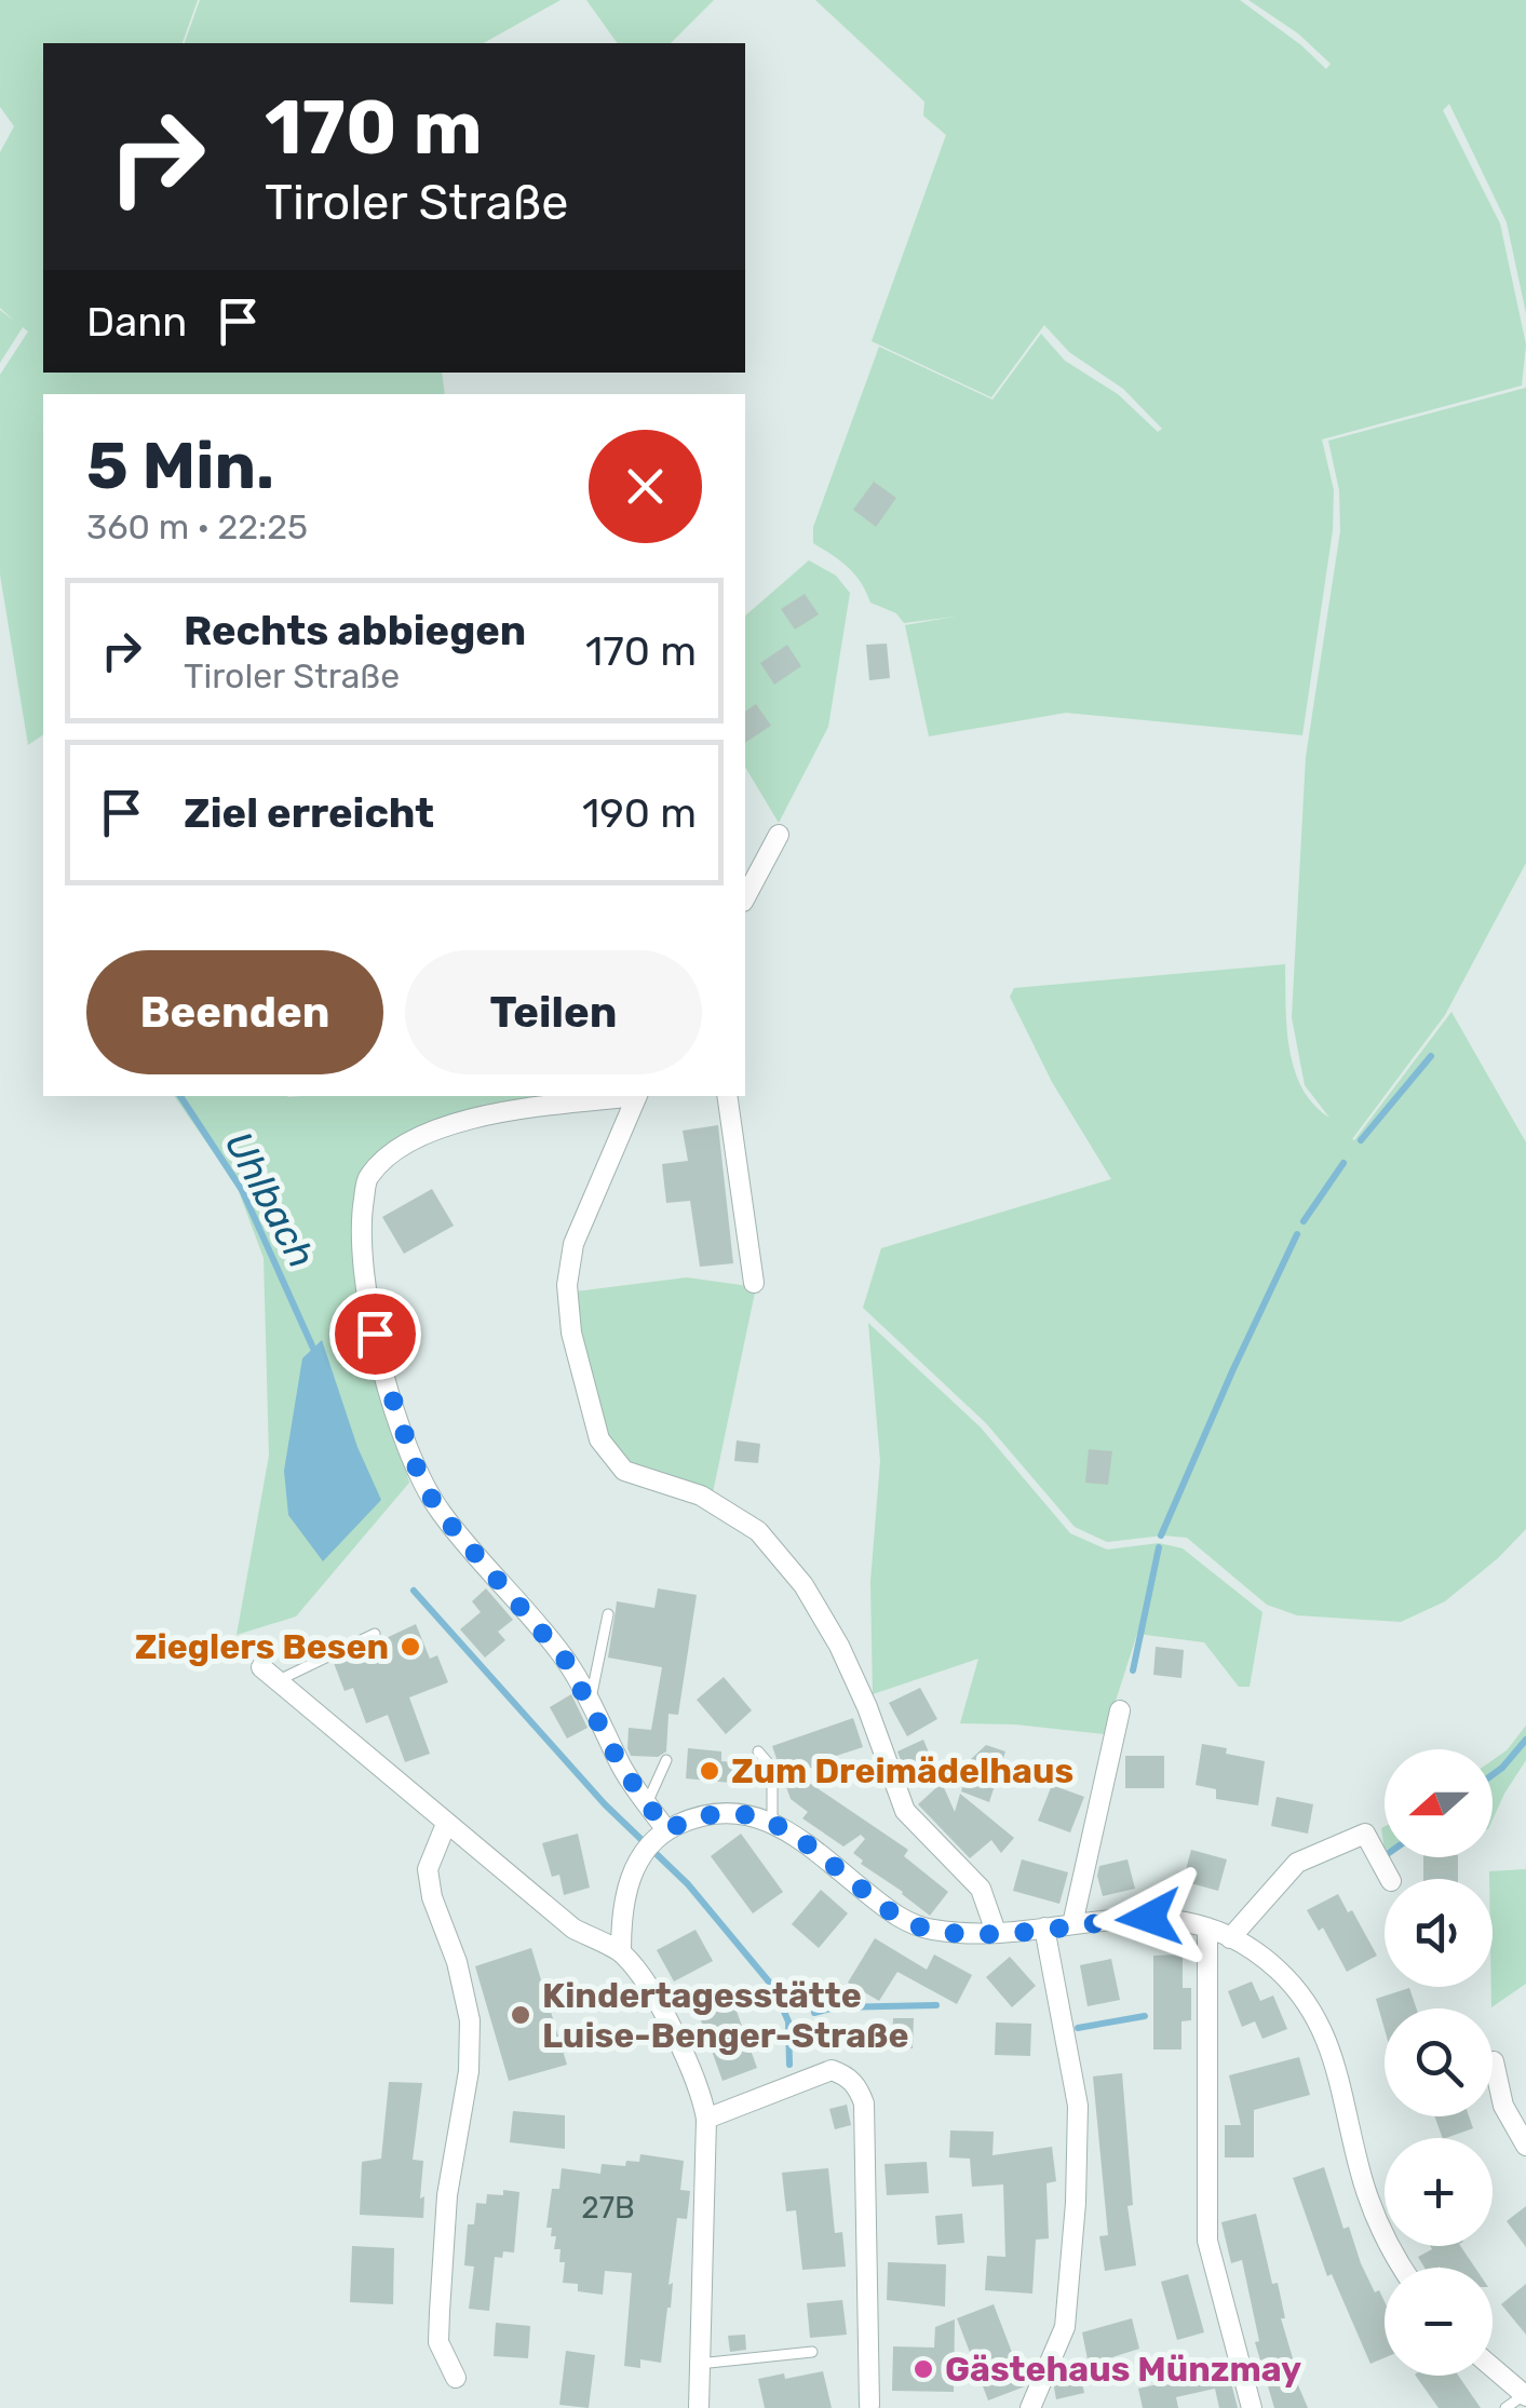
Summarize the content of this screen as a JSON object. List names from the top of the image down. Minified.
{"water":["Uhlbach"],"places":["Zieglers Besen","Zum Dreimädelhaus","Kindertagesstätte Luise-Benger-Straße","Gästehaus Münzmay"],"house_numbers":["27B"],"north":"left","page":{"turn":["170 m","Tiroler Straße"],"then":"Dann","heading":["5 Min.","360 m · 22:25"],"list":[{"name":"Rechts abbiegen","note":"Tiroler Straße","value":"170 m"},{"name":"Ziel erreicht","value":"190 m"}],"buttons":["Beenden","Teilen"],"map_buttons":["+","−"]}}
